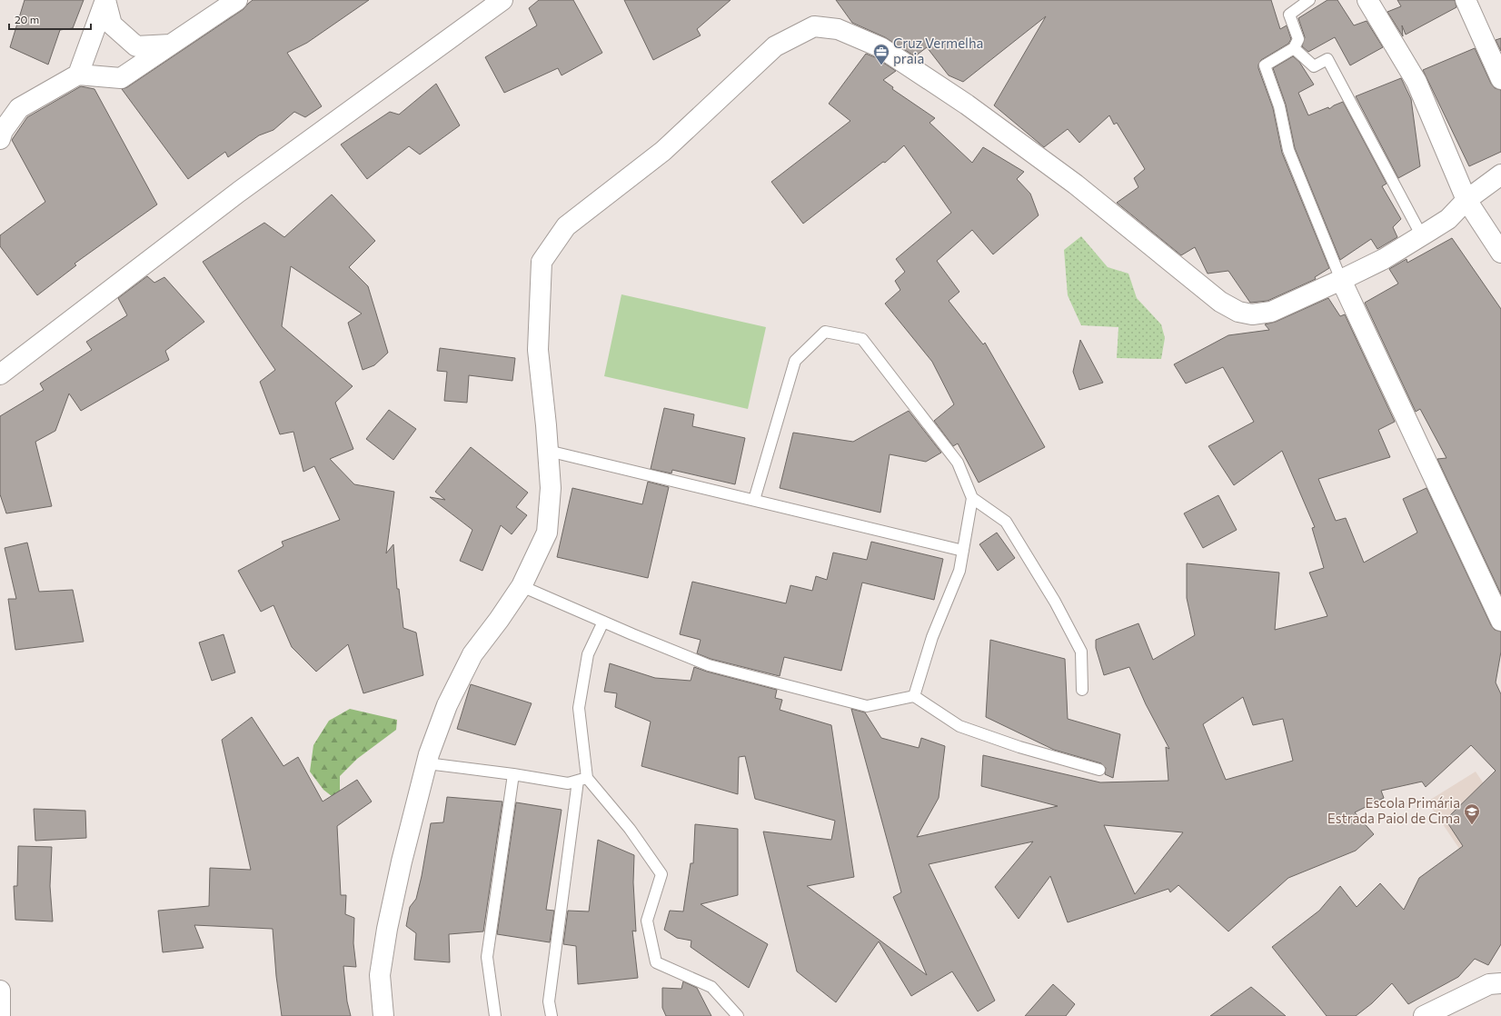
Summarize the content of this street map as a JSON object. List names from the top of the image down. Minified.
{"places":{"office":["Cruz Vermelha praia"],"school or university":["Escola Primária Estrada Paiol de Cima"]},"scale_bar":"20 m"}
